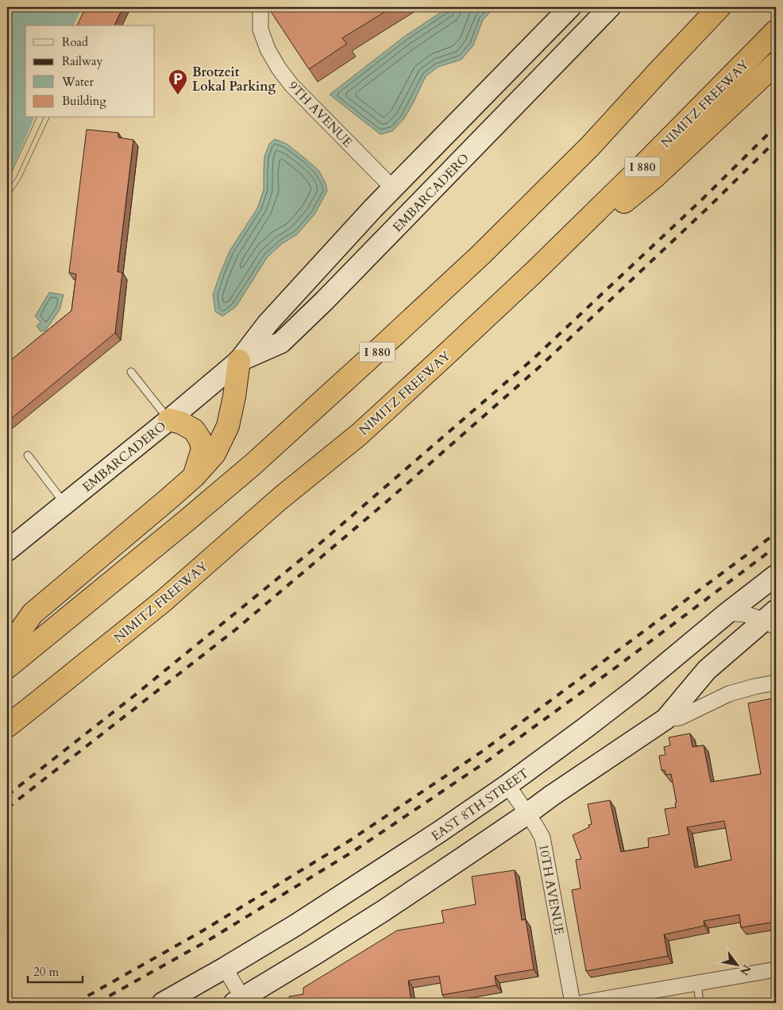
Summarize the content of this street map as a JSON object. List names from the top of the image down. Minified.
{"streets":{"highway":["NIMITZ FREEWAY","I 880"],"main road":["EMBARCADERO","EAST 8TH STREET"],"street":["9TH AVENUE","10TH AVENUE"]},"crossings":[["9TH AVENUE","EMBARCADERO"],["EAST 8TH STREET","10TH AVENUE"]],"places":{"parking":["Brotzeit Lokal Parking"]},"legend":["Road","Railway","Water","Building"],"scale_bar":"20 m","north":"bottom right"}
